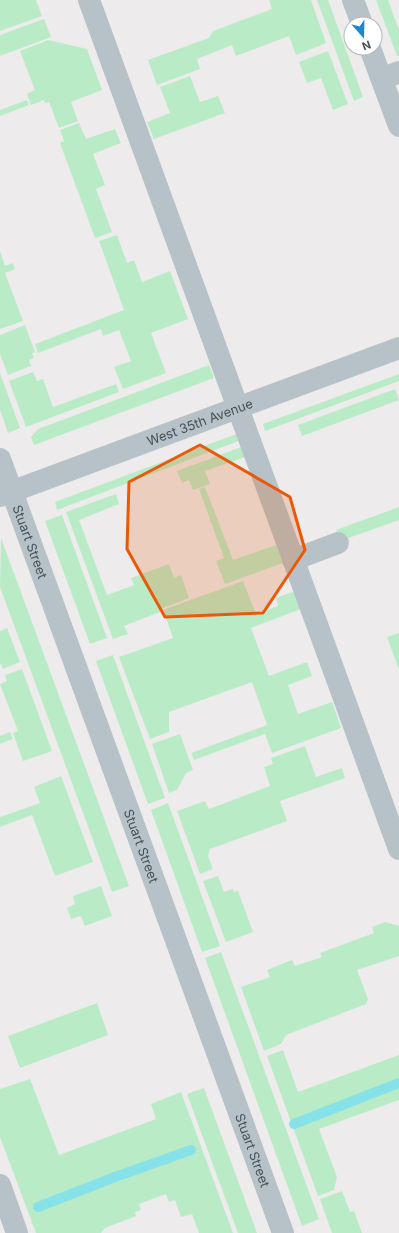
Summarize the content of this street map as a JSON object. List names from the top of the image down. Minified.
{"streets":{"street":["West 35th Avenue","Stuart Street"]},"crossings":[["West 35th Avenue","Stuart Street"]],"north":"bottom"}
